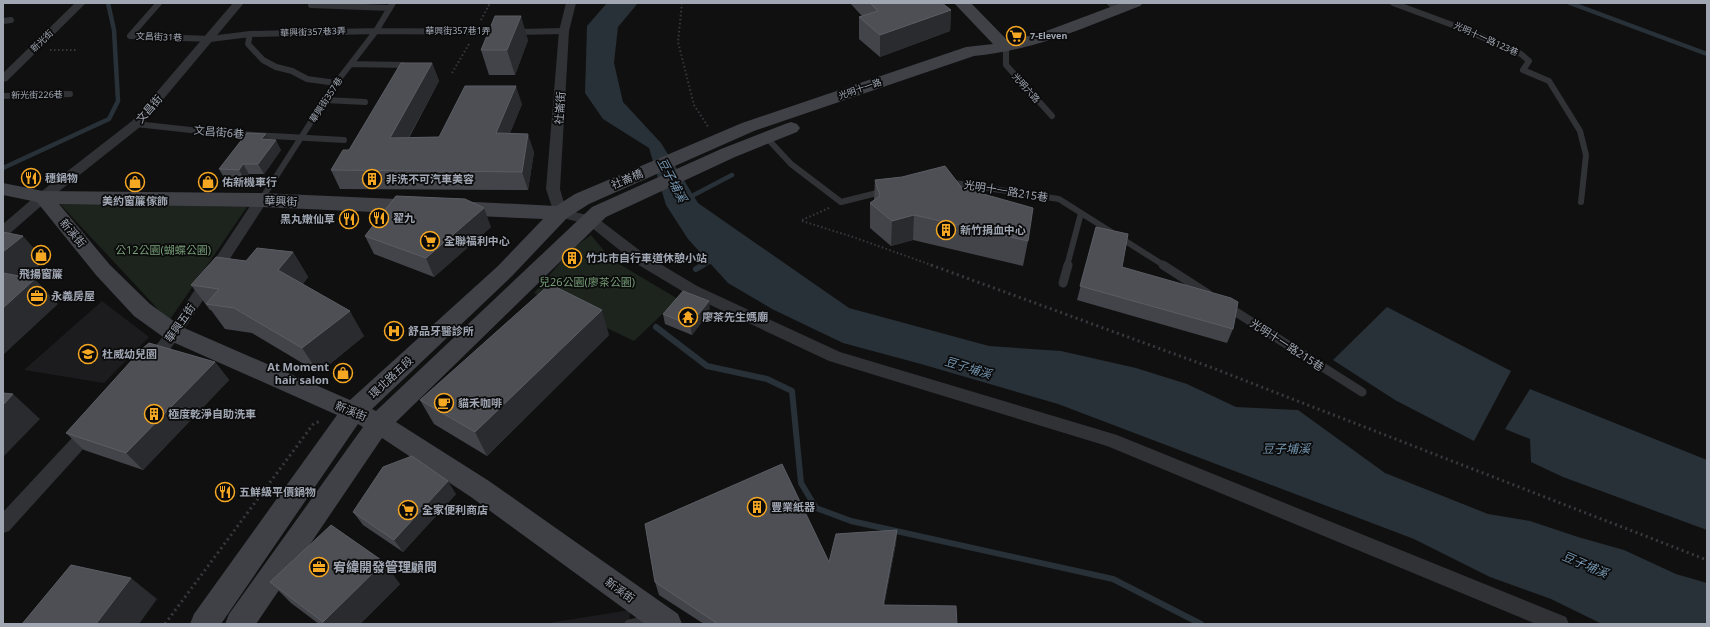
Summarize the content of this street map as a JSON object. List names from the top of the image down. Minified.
{"streets":{"street":["新光街","光明十一路","社崙街","文昌街","社崙橋","華興街","新溪街","華興五街","環北路五段"],"lane":["華興街357巷1弄","華興街357巷3弄","文昌街31巷","光明十一路123巷","光明六路","新光街226巷","華興街357巷","文昌街6巷","光明十一路215巷"]},"crossings":[["華興街357巷1弄","華興街357巷3弄"],["華興街357巷1弄","華興街357巷"],["華興街357巷3弄","文昌街31巷"],["華興街357巷3弄","華興街357巷"],["華興街357巷3弄","文昌街"],["文昌街31巷","文昌街"],["光明六路","光明十一路"],["光明十一路","社崙橋"],["華興街357巷","文昌街6巷"],["華興街357巷","華興街"],["華興街357巷","華興五街"],["社崙街","華興街"],["社崙街","環北路五段"],["文昌街","文昌街6巷"],["文昌街","華興街"],["文昌街","新溪街"],["社崙橋","環北路五段"],["華興街","新溪街"],["華興街","華興五街"],["華興街","環北路五段"],["新溪街","華興五街"],["新溪街","環北路五段"]],"water":["豆子埔溪"],"parks":["公12公園(蝴蝶公園)","兒26公園(廖茶公園)"],"places":{"supermarket":["7-Eleven","全聯福利中心","全家便利商店"],"restaurant":["穗鍋物","翟九","黑丸嫩仙草","五鮮級平價鍋物"],"building":["非洗不可汽車美容","新竹捐血中心","竹北市自行車道休憩小站","極度乾淨自助洗車","豐業紙器"],"shop":["美約窗簾傢飾","佑新機車行","飛揚窗簾","At Moment hair salon"],"office":["永義房屋","宥緯開發管理顧問"],"temple":["廖茶先生媽廟"],"hospital":["舒品牙醫診所"],"school or university":["杜威幼兒園"],"cafe":["貓禾咖啡"]}}
